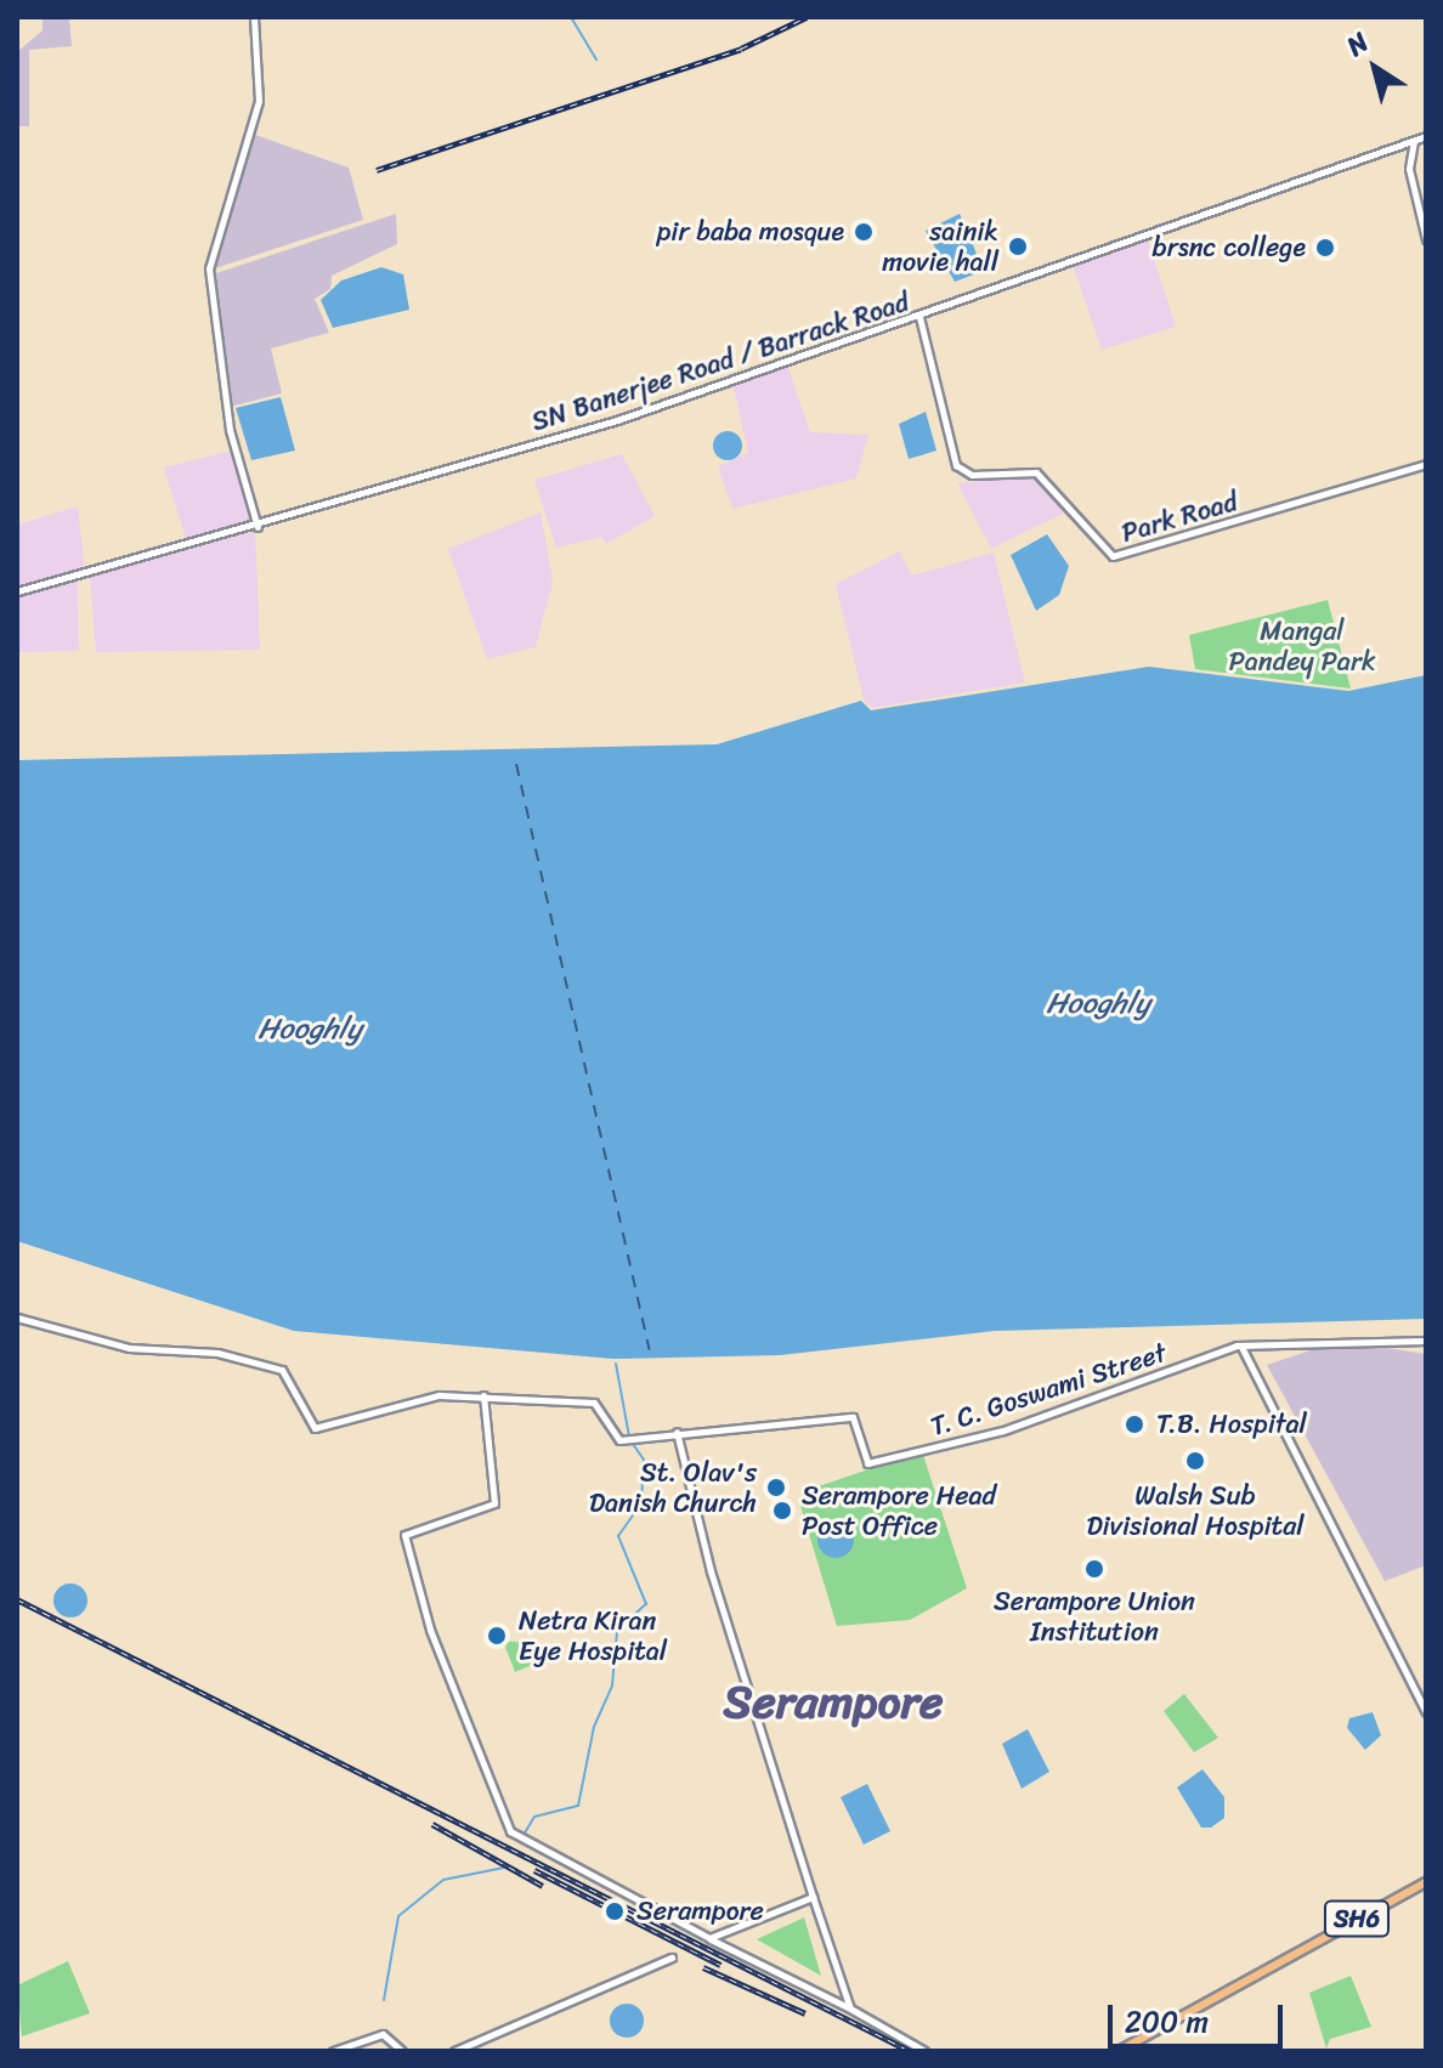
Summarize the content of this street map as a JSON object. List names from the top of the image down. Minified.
{"streets":{"main road":["SH6"],"street":["SN Banerjee Road / Barrack Road","Park Road","T. C. Goswami Street"]},"crossings":[["SN Banerjee Road / Barrack Road","Park Road"]],"districts":["Serampore"],"water":["Hooghly"],"parks":["Mangal Pandey Park"],"places":["pir baba mosque","sainik movie hall","brsnc college","T.B. Hospital","Walsh Sub Divisional Hospital","St. Olav's Danish Church","Serampore Head Post Office","Serampore Union Institution","Netra Kiran Eye Hospital","Serampore"],"scale_bar":"200 m","north":"top left"}
